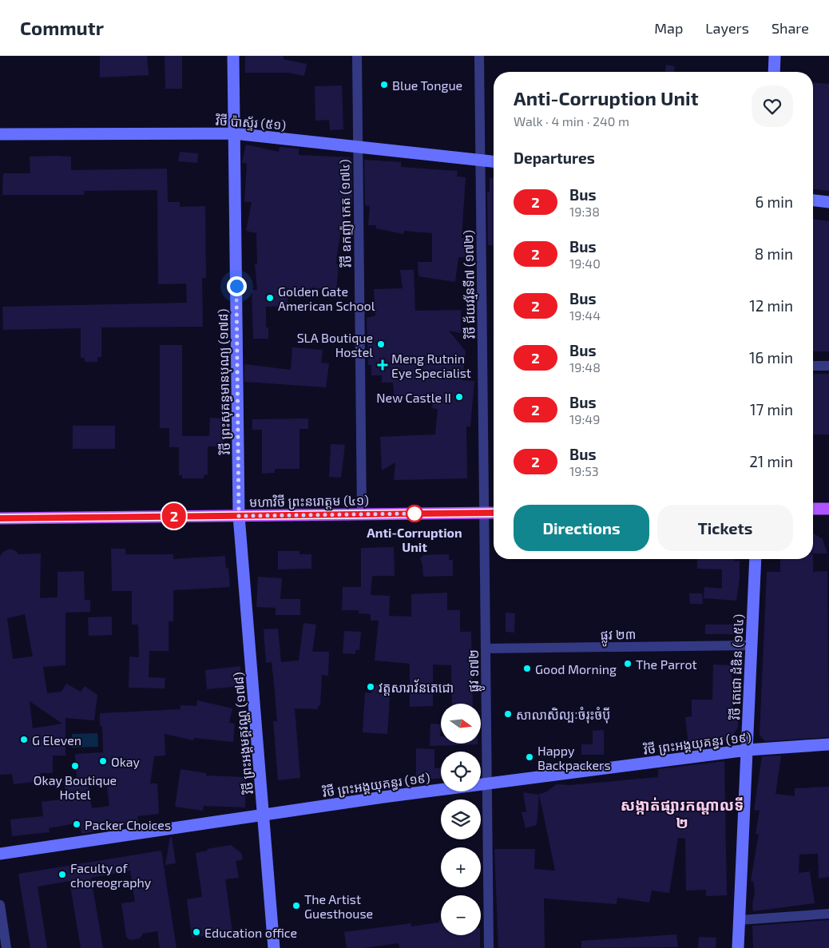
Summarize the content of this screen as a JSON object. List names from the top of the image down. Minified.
{"streets":{"main road":["មហាវិថី ព្រះនរោត្តម (៤១)"],"street":["វិថី ប៉ាស្ទ័រ (៥១)","វិថី ឧកញ៉ា កេត (១៧៤)","វិថី ជ័យវរ្ម័នទី៧ (១៧២)","វិថី ព្រះសុគន្ធមានបុណ្យ (១៧៨)","ផ្លូវ ២៣","វិថី តេជោ ដំឌិន (១៥៤)","ផ្លូវ ១៧២","វិថី ព្រះអង្គមគ្គវណ្ណ (១៧៨)","វិថី ព្រះអង្គយុគន្ធរ (១៩)"]},"crossings":[["វិថី ប៉ាស្ទ័រ (៥១)","វិថី ឧកញ៉ា កេត (១៧៤)"],["វិថី ប៉ាស្ទ័រ (៥១)","វិថី ជ័យវរ្ម័នទី៧ (១៧២)"],["វិថី ប៉ាស្ទ័រ (៥១)","វិថី ព្រះសុគន្ធមានបុណ្យ (១៧៨)"],["វិថី ឧកញ៉ា កេត (១៧៤)","មហាវិថី ព្រះនរោត្តម (៤១)"],["វិថី ជ័យវរ្ម័នទី៧ (១៧២)","មហាវិថី ព្រះនរោត្តម (៤១)"],["វិថី ជ័យវរ្ម័នទី៧ (១៧២)","ផ្លូវ ១៧២"],["វិថី ព្រះសុគន្ធមានបុណ្យ (១៧៨)","មហាវិថី ព្រះនរោត្តម (៤១)"],["វិថី ព្រះសុគន្ធមានបុណ្យ (១៧៨)","វិថី ព្រះអង្គមគ្គវណ្ណ (១៧៨)"],["មហាវិថី ព្រះនរោត្តម (៤១)","ផ្លូវ ១៧២"],["មហាវិថី ព្រះនរោត្តម (៤១)","វិថី ព្រះអង្គមគ្គវណ្ណ (១៧៨)"],["ផ្លូវ ២៣","វិថី តេជោ ដំឌិន (១៥៤)"],["ផ្លូវ ២៣","ផ្លូវ ១៧២"],["វិថី តេជោ ដំឌិន (១៥៤)","វិថី ព្រះអង្គយុគន្ធរ (១៩)"],["ផ្លូវ ១៧២","វិថី ព្រះអង្គយុគន្ធរ (១៩)"],["វិថី ព្រះអង្គមគ្គវណ្ណ (១៧៨)","វិថី ព្រះអង្គយុគន្ធរ (១៩)"]],"districts":["សង្កាត់ផ្សារកណ្ដាលទី ២"],"places":{"other":["Blue Tongue","Golden Gate American School","SLA Boutique Hostel","New Castle II","Anti-Corruption Unit","The Parrot","Good Morning","វត្តសារាវ័នតេជោ","សាលាសិល្បៈចំរុះចំប៉ី","G Eleven","Happy Backpackers","Okay","Okay Boutique Hotel","Packer Choices","Faculty of choreography","The Artist Guesthouse","Education office"],"health":["Meng Rutnin Eye Specialist"]},"lines":["bus line 2"],"north":"right","page":{"header":"Commutr","nav":["Map","Layers","Share"],"on_map":"2","heading":[["Anti-Corruption Unit","Walk · 4 min · 240 m"],"Departures"],"list":[{"mark":"2","name":"Bus","note":"19:38","value":"6 min"},{"mark":"2","name":"Bus","note":"19:40","value":"8 min"},{"mark":"2","name":"Bus","note":"19:44","value":"12 min"},{"mark":"2","name":"Bus","note":"19:48","value":"16 min"},{"mark":"2","name":"Bus","note":"19:49","value":"17 min"},{"mark":"2","name":"Bus","note":"19:53","value":"21 min"}],"buttons":["Directions","Tickets"],"map_buttons":["+","−"]}}
